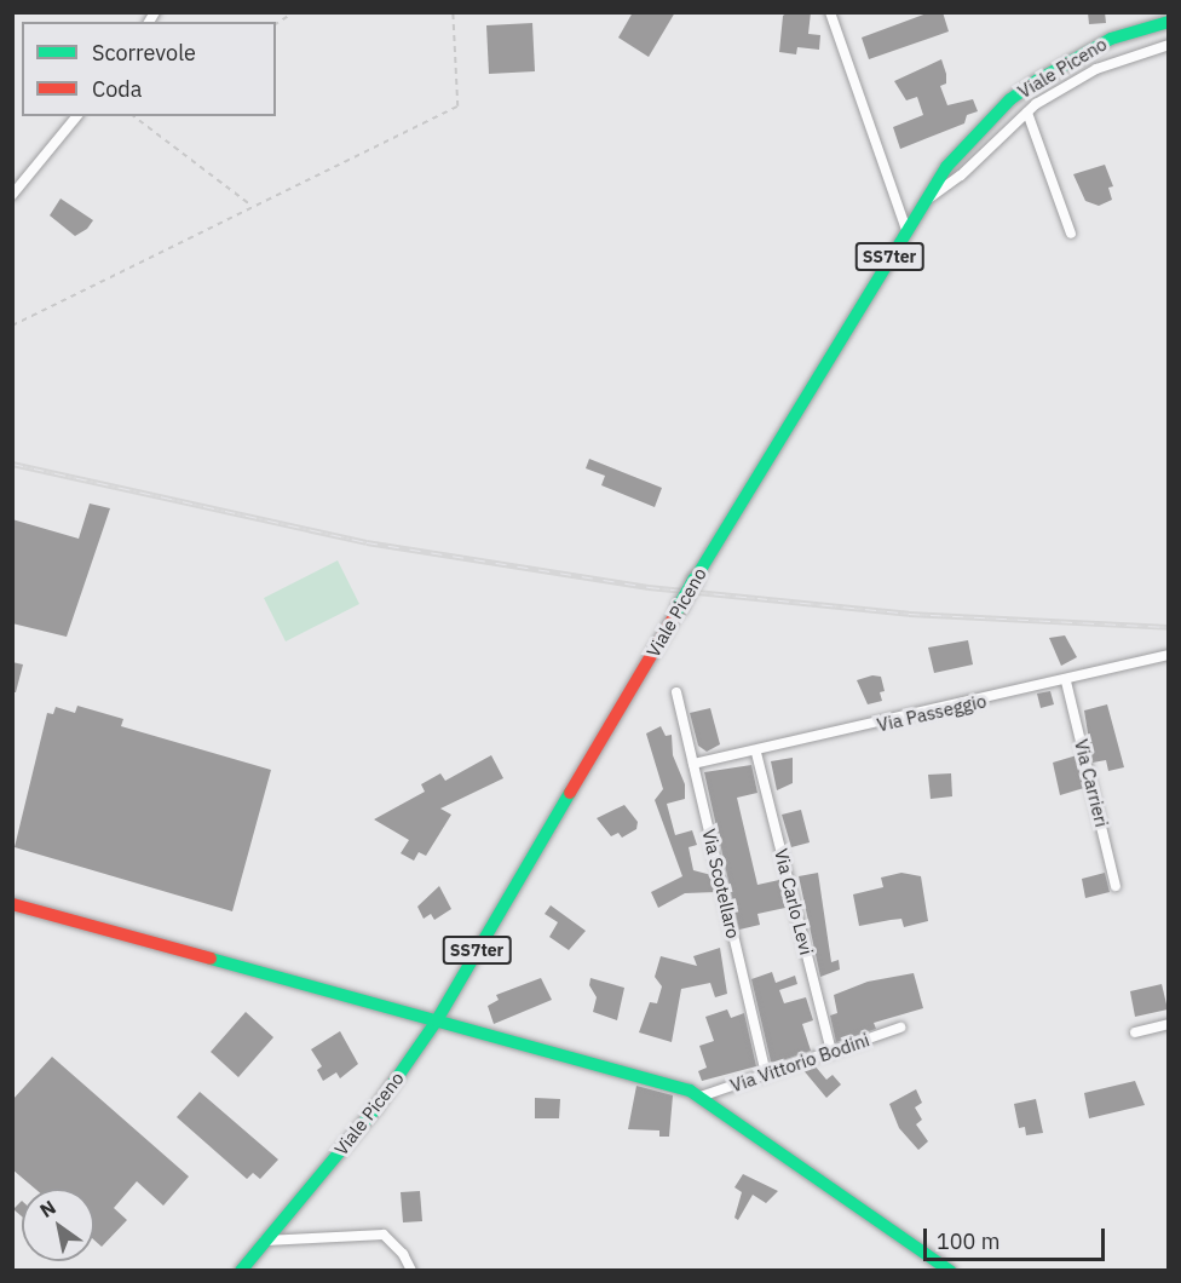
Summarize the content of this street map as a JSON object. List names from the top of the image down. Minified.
{"streets":{"main road":["Viale Piceno","SS7ter"],"street":["Via Passeggio","Via Carrieri","Via Scotellaro","Via Carlo Levi","Via Vittorio Bodini"]},"crossings":[["Via Passeggio","Via Carrieri"],["Via Passeggio","Via Scotellaro"],["Via Passeggio","Via Carlo Levi"],["Via Scotellaro","Via Vittorio Bodini"],["Via Carlo Levi","Via Vittorio Bodini"]],"legend":["Scorrevole","Coda"],"scale_bar":"100 m","north":"top left"}
